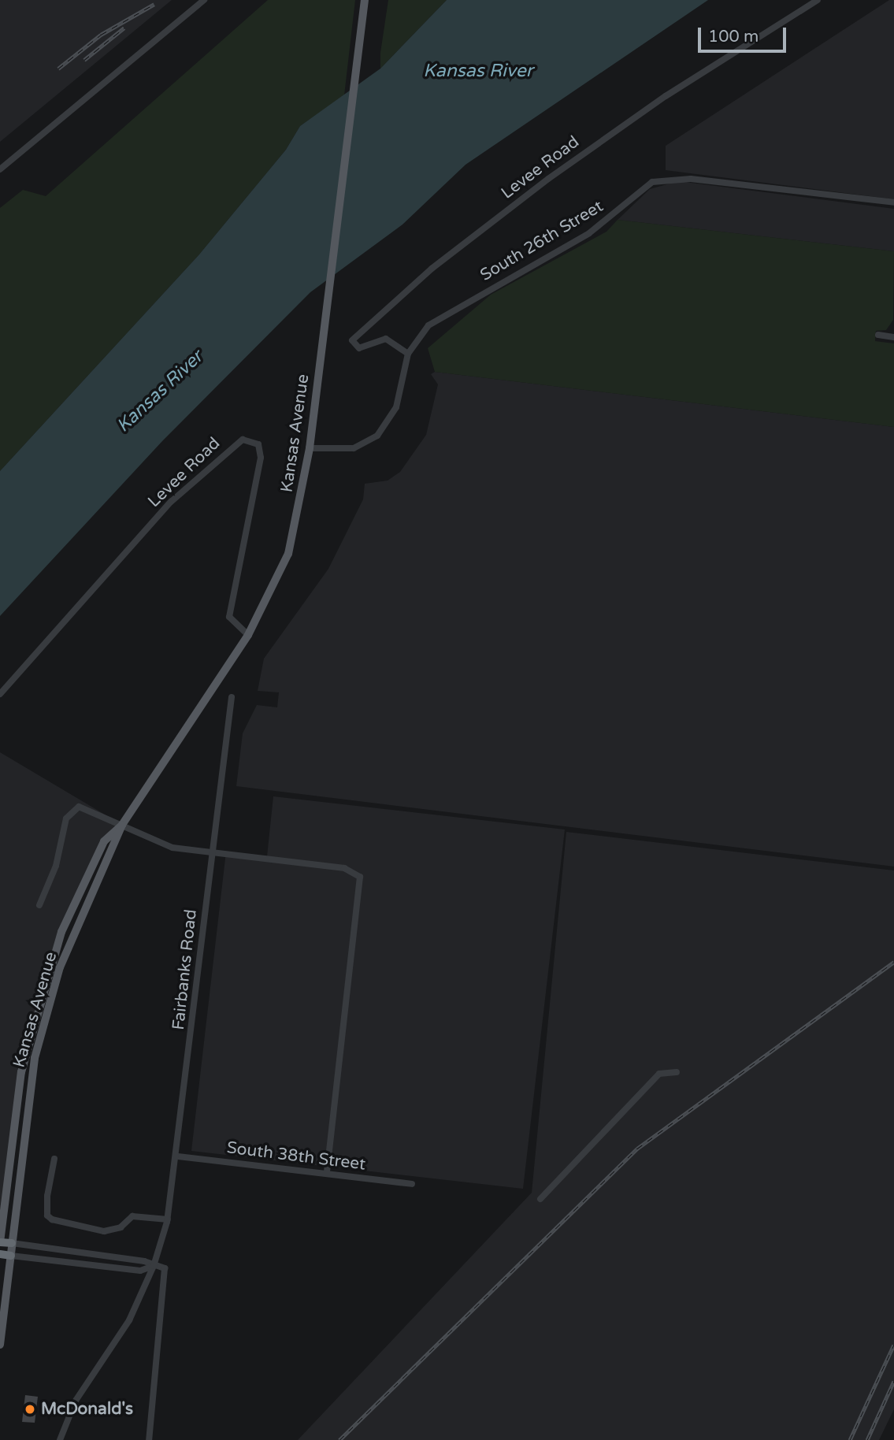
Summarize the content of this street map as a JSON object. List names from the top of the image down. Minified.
{"streets":{"main road":["Kansas Avenue"],"street":["Levee Road","South 26th Street","Fairbanks Road","South 38th Street"]},"crossings":[["Levee Road","South 26th Street"],["Levee Road","Kansas Avenue"],["South 26th Street","Kansas Avenue"],["Fairbanks Road","South 38th Street"]],"water":["Kansas River"],"places":["McDonald's"],"scale_bar":"100 m"}
